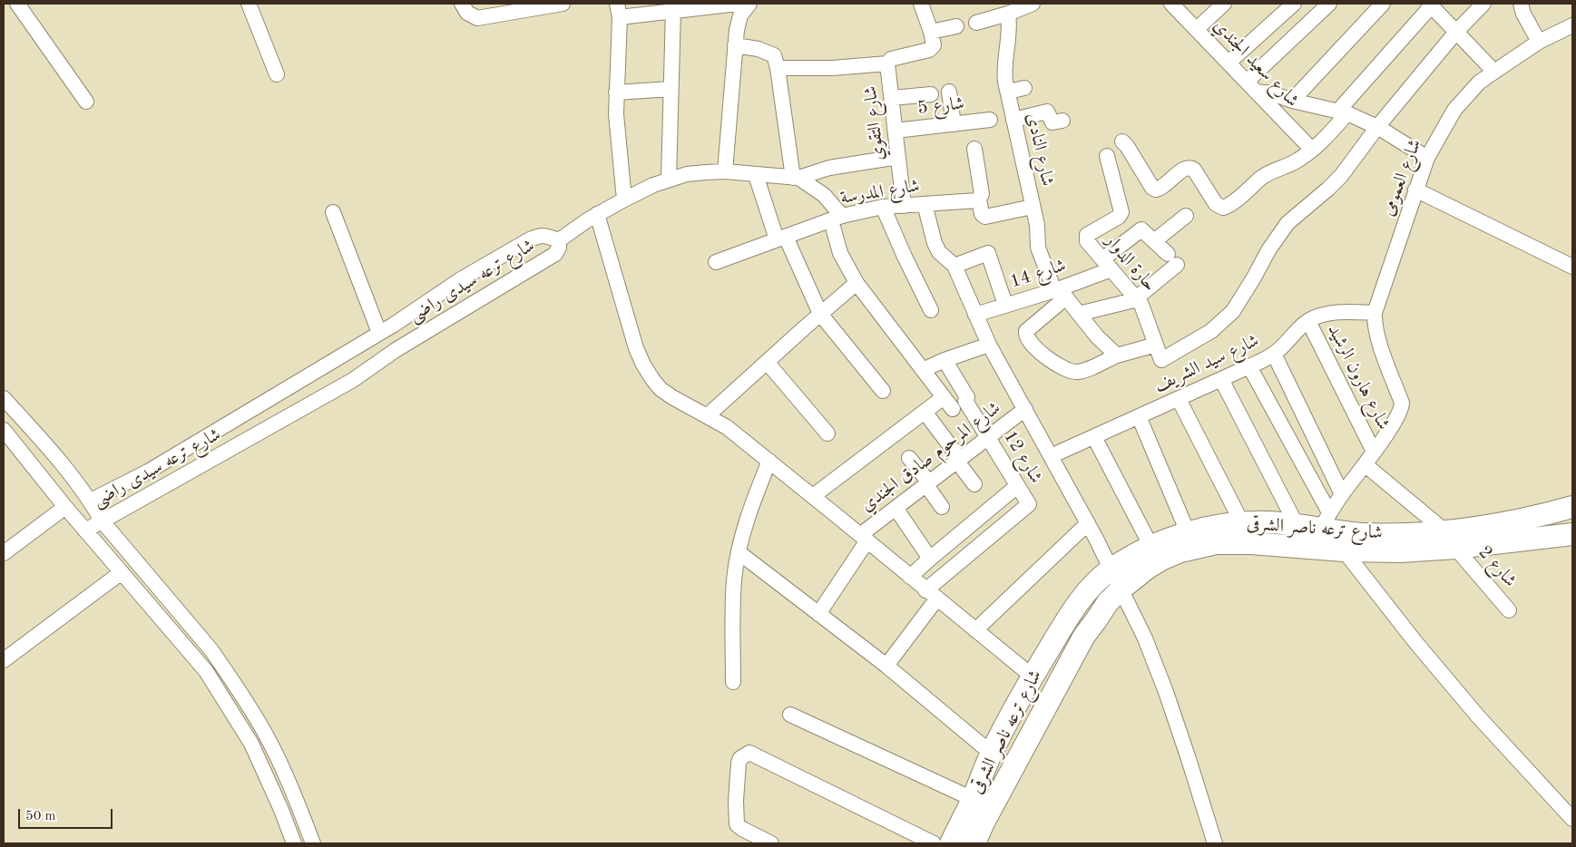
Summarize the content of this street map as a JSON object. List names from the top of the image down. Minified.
{"streets":{"street":["شارع سعيد الجندي","شارع 5","شارع التقوي","شارع النادى","شارع العمومى","شارع المدرسة","حارة الدوار","شارع 14","شارع ترعه سيدى راضى","شارع سيد الشريف","شارع هارون الرشيد","شارع المرحوم صادق الجندي","شارع 12","شارع ترعه ناصر الشرقى","شارع 2"]},"crossings":[["شارع 5","شارع التقوي"],["شارع التقوي","شارع المدرسة"],["شارع التقوي","شارع ترعه سيدى راضى"],["شارع النادى","شارع 14"],["شارع العمومى","شارع سيد الشريف"],["شارع العمومى","شارع هارون الرشيد"],["حارة الدوار","شارع 14"],["شارع سيد الشريف","شارع هارون الرشيد"],["شارع المرحوم صادق الجندي","شارع 12"],["شارع ترعه ناصر الشرقى","شارع 2"]],"scale_bar":"50 m"}
